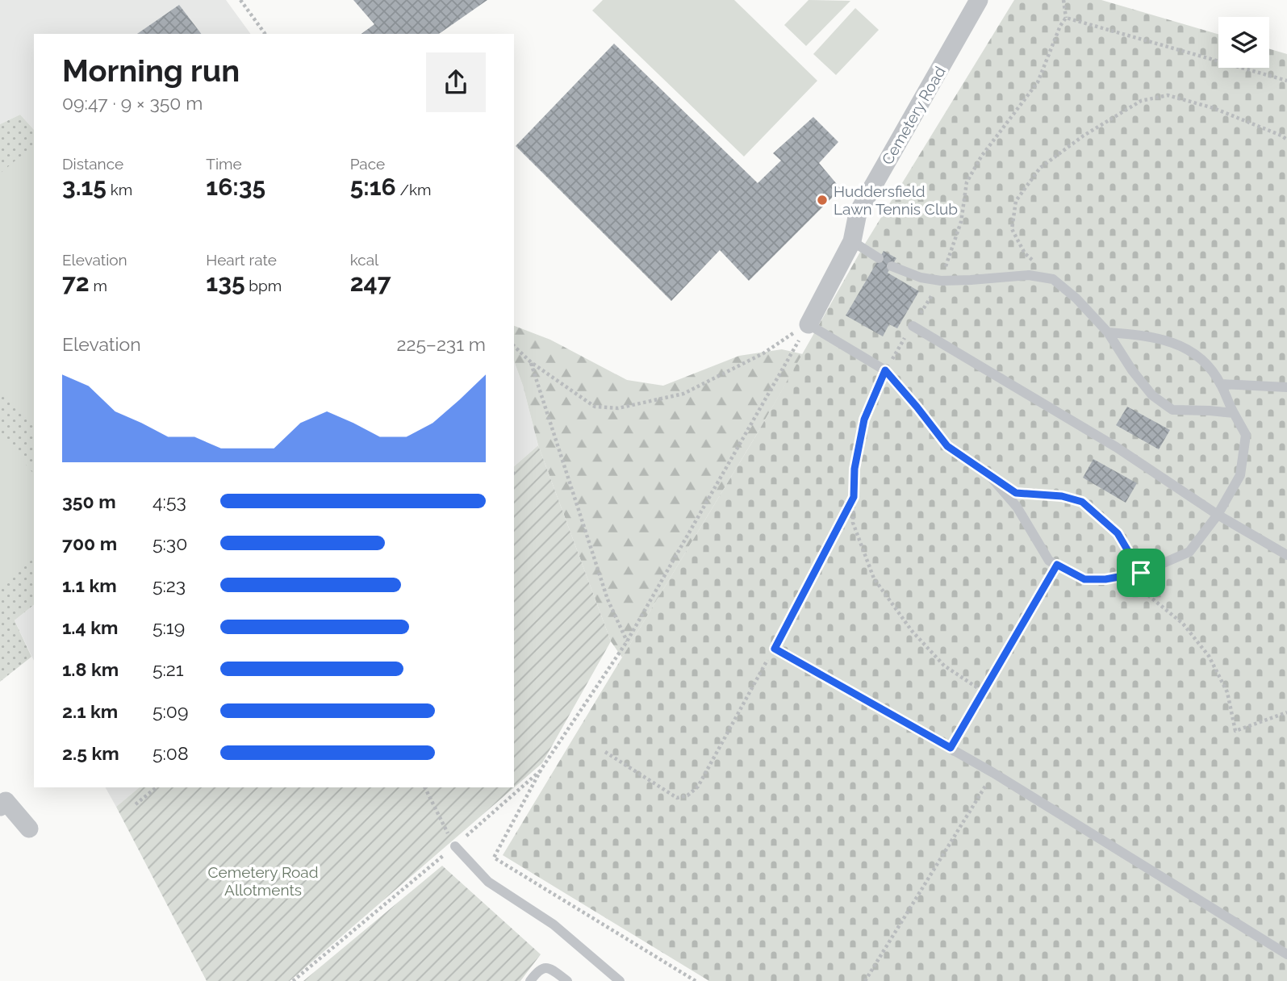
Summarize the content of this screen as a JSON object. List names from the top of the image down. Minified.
{"streets":{"street":["Cemetery Road"]},"parks":["Cemetery Road Allotments"],"places":["Huddersfield Lawn Tennis Club"],"page":{"heading":["Morning run","09:47 · 9 × 350 m"],"stats":[["Distance","3.15 km"],["Time","16:35"],["Pace","5:16 /km"],["Elevation","72 m"],["Heart rate","135 bpm"],["kcal","247"]],"chart":["Elevation","225–231 m"],"list":[{"name":"350 m","note":"4:53"},{"name":"700 m","note":"5:30"},{"name":"1.1 km","note":"5:23"},{"name":"1.4 km","note":"5:19"},{"name":"1.8 km","note":"5:21"},{"name":"2.1 km","note":"5:09"},{"name":"2.5 km","note":"5:08"}]}}
